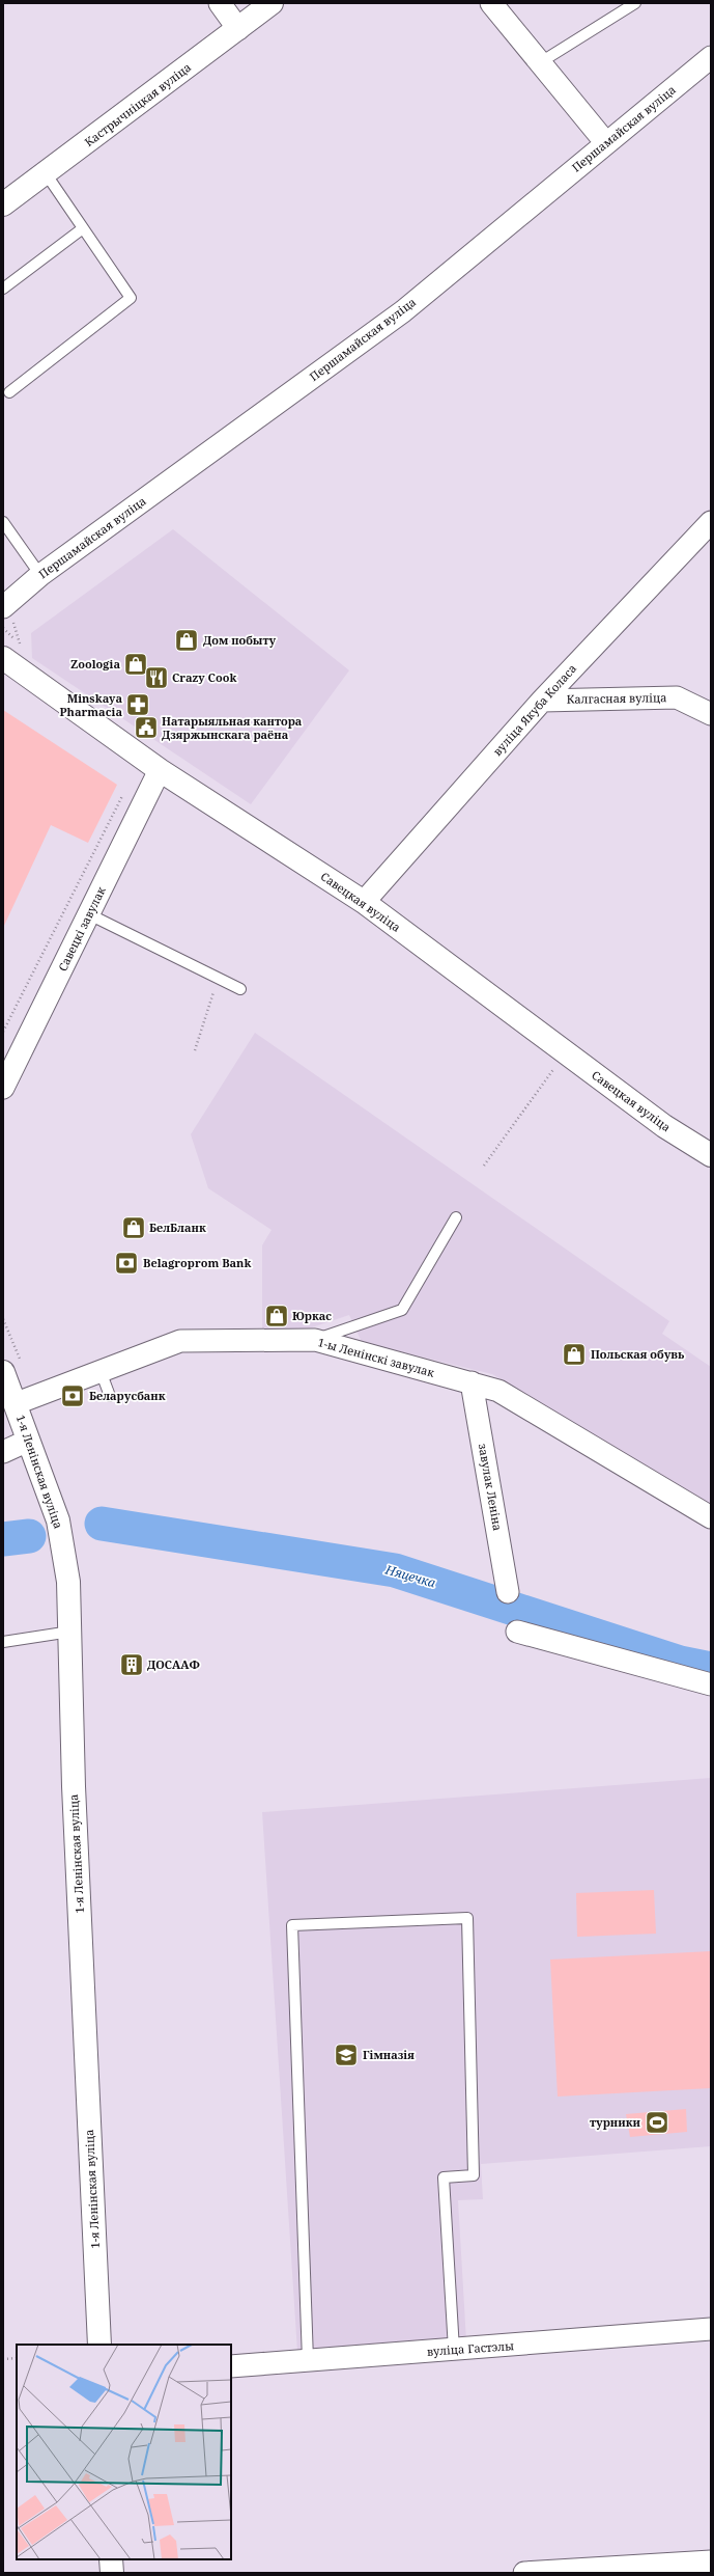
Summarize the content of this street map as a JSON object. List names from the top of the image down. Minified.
{"streets":{"street":["Кастрычніцкая вуліца","Першамайская вуліца","Калгасная вуліца","вуліца Якуба Коласа","Савецкая вуліца","Савецкі завулак","1-ы Ленінскі завулак","1-я Ленінская вуліца","завулак Леніна","вуліца Гастэлы"]},"crossings":[["Калгасная вуліца","вуліца Якуба Коласа"],["вуліца Якуба Коласа","Савецкая вуліца"],["Савецкая вуліца","Савецкі завулак"],["1-ы Ленінскі завулак","1-я Ленінская вуліца"],["1-ы Ленінскі завулак","завулак Леніна"]],"water":["Няцечка"],"places":{"shop":["Дом побыту","Zoologia","БелБланк","Юркас","Польская обувь"],"restaurant":["Crazy Cook"],"pharmacy":["Minskaya Pharmacia"],"public building":["Натарыяльная кантора Дзяржынскага раёна"],"bank":["Belagroprom Bank","Беларусбанк"],"building":["ДОСААФ"],"school or university":["Гімназія"],"sports":["турники"]}}
